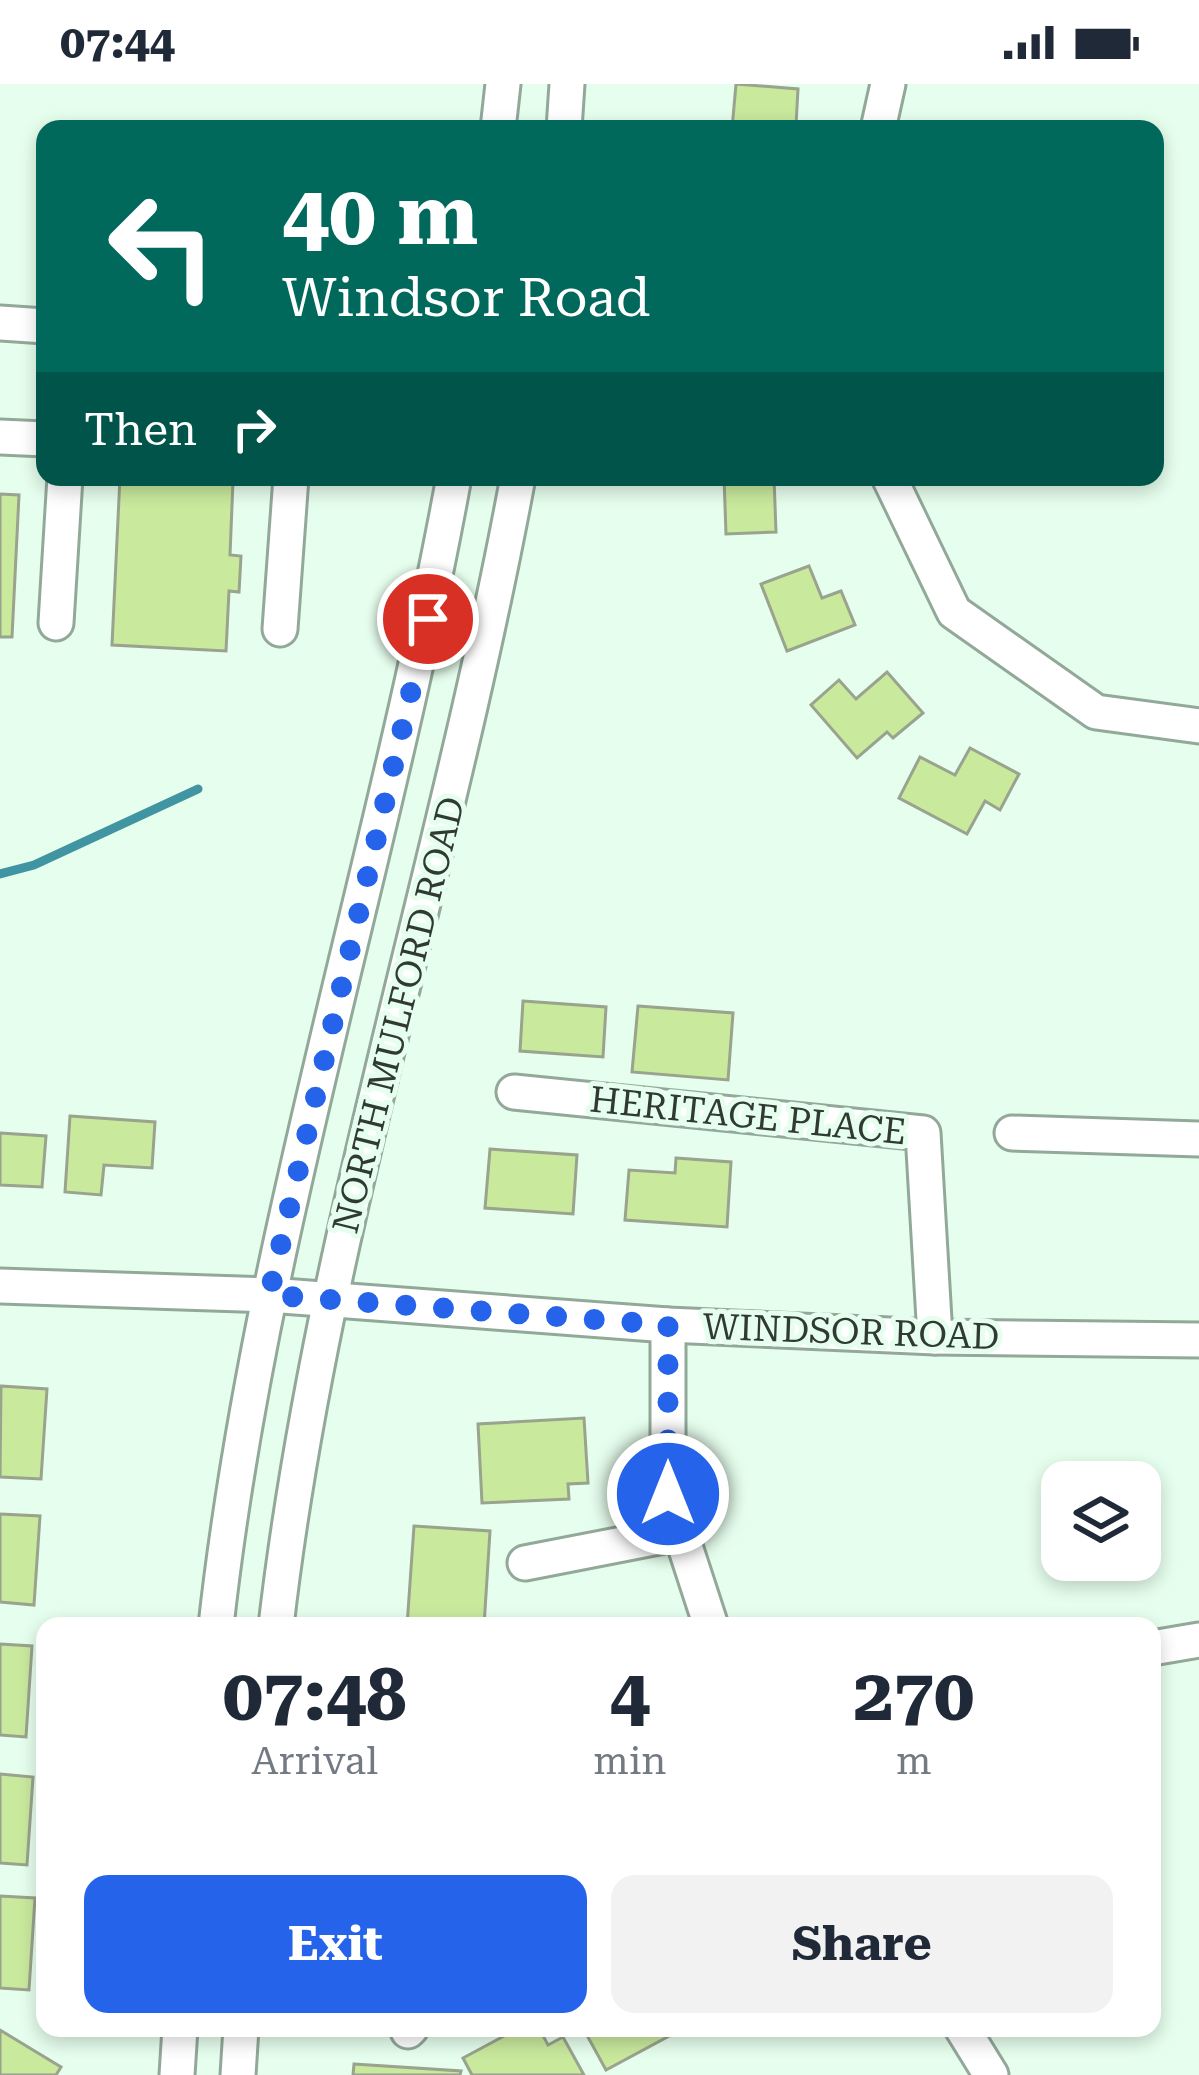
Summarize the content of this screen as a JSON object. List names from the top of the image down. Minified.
{"streets":{"street":["NORTH MULFORD ROAD","HERITAGE PLACE","WINDSOR ROAD"]},"crossings":[["NORTH MULFORD ROAD","WINDSOR ROAD"],["HERITAGE PLACE","WINDSOR ROAD"]],"page":{"status":"07:44","turn":["40 m","Windsor Road"],"then":"Then","eta":["07:48","Arrival","4","min","270","m"],"buttons":["Exit","Share"]}}
